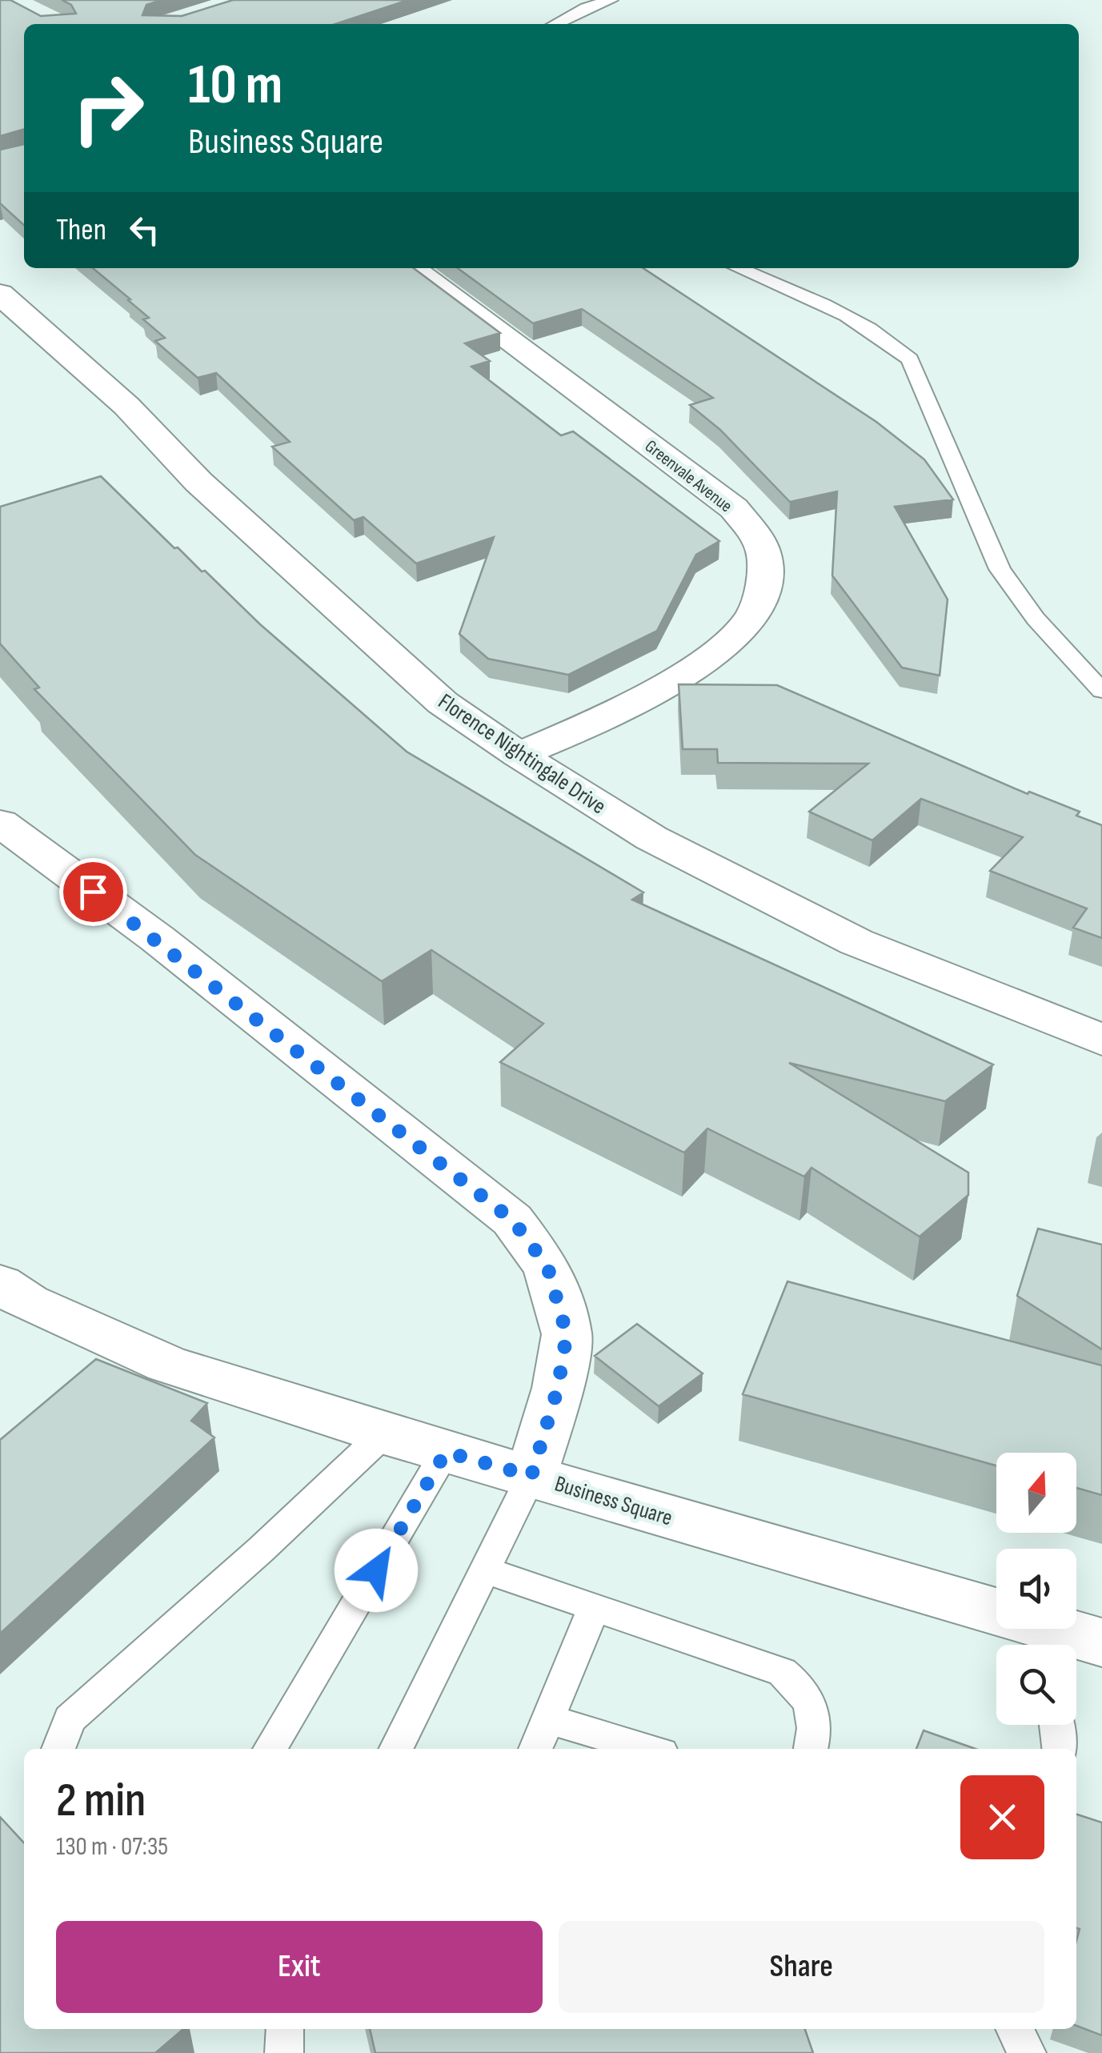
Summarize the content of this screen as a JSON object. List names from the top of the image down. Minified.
{"streets":{"street":["Greenvale Avenue","Florence Nightingale Drive","Business Square"]},"crossings":[["Greenvale Avenue","Florence Nightingale Drive"]],"north":"top","page":{"turn":["10 m","Business Square"],"then":"Then","heading":["2 min","130 m · 07:35"],"buttons":["Exit","Share"]}}
